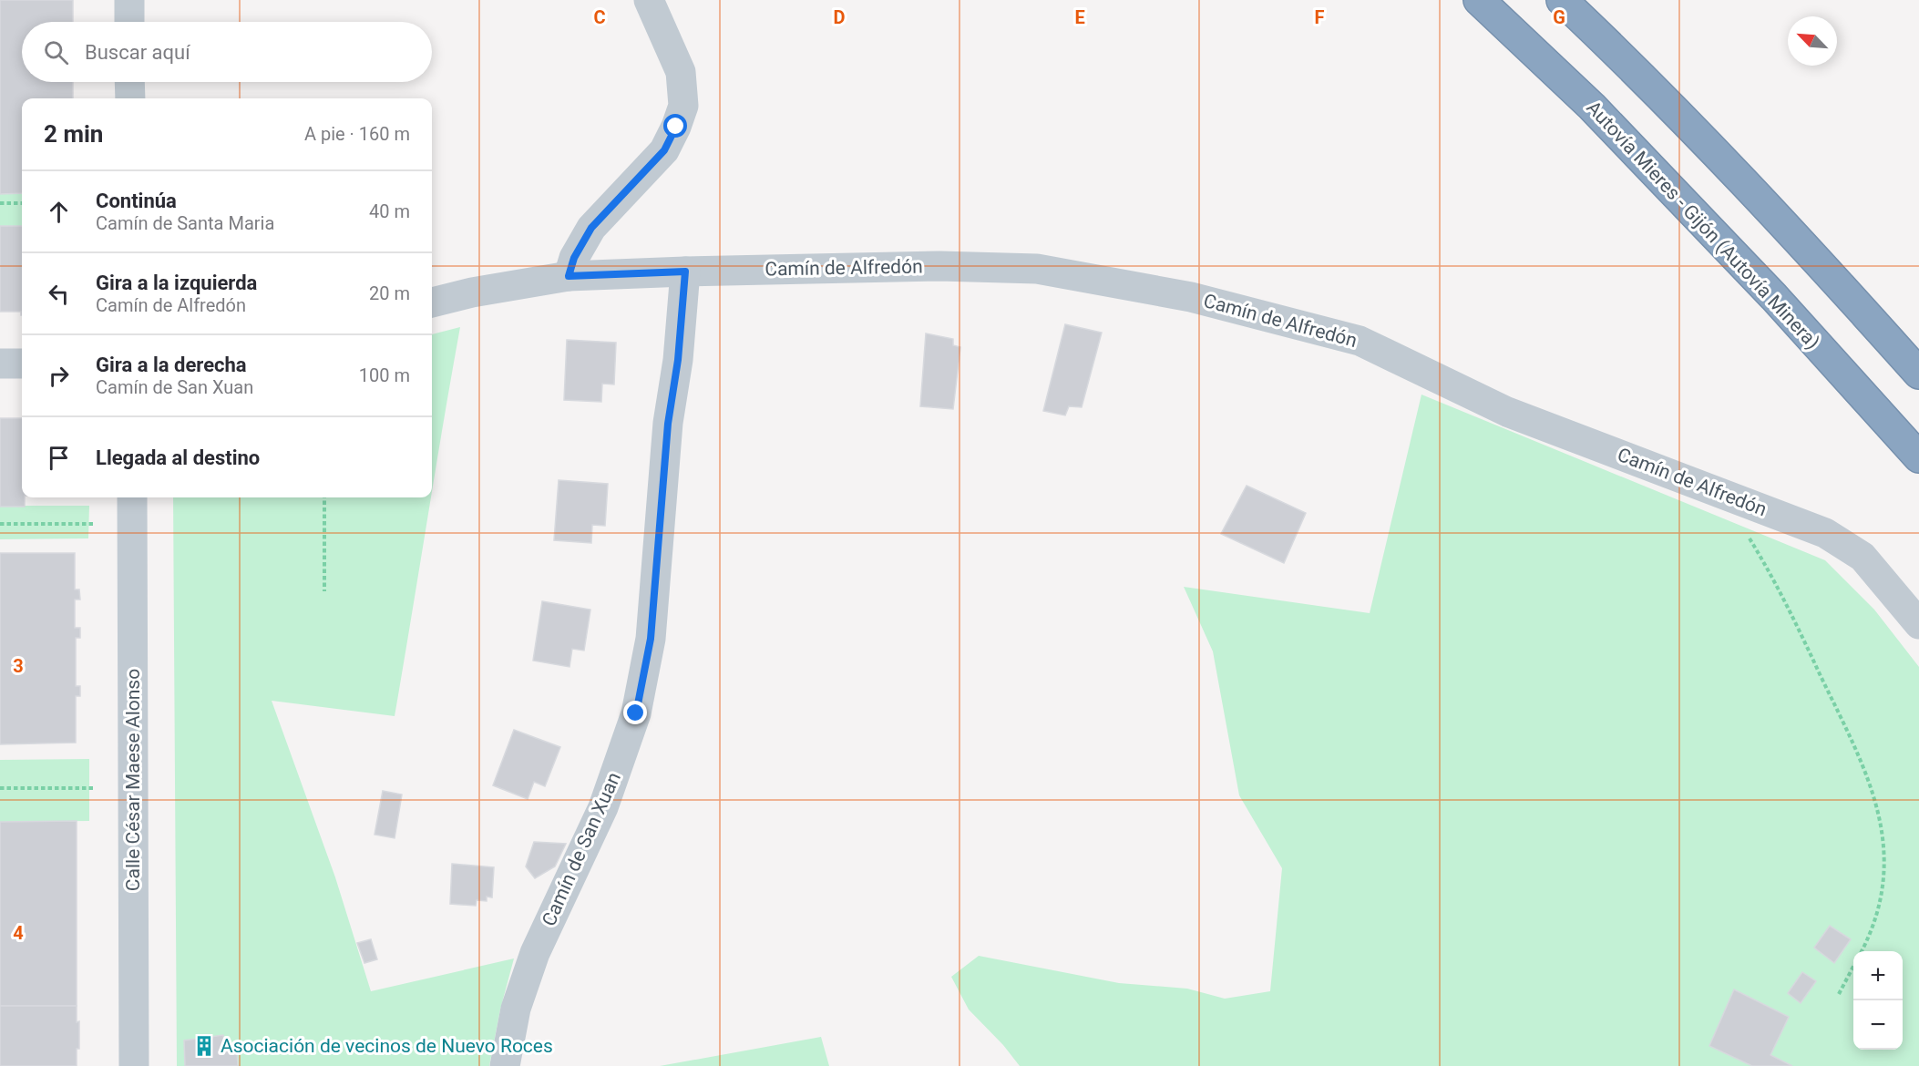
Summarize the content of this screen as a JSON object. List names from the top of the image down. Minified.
{"streets":{"highway":["Autovía Mieres - Gijón (Autovía Minera)"],"street":["Camín de Alfredón","Calle César Maese Alonso","Camín de San Xuan"]},"crossings":[["Camín de Alfredón","Camín de San Xuan"]],"places":{"building":["Asociación de vecinos de Nuevo Roces"]},"north":"top left","page":{"search":"Buscar aquí","heading":["2 min","A pie · 160 m"],"list":[["Continúa","Camín de Santa Maria","40 m"],["Gira a la izquierda","Camín de Alfredón","20 m"],["Gira a la derecha","Camín de San Xuan","100 m"],"Llegada al destino"],"map_buttons":["+","−"]},"grid":{"columns":["C","D","E","F","G"],"rows":["3","4"]}}
